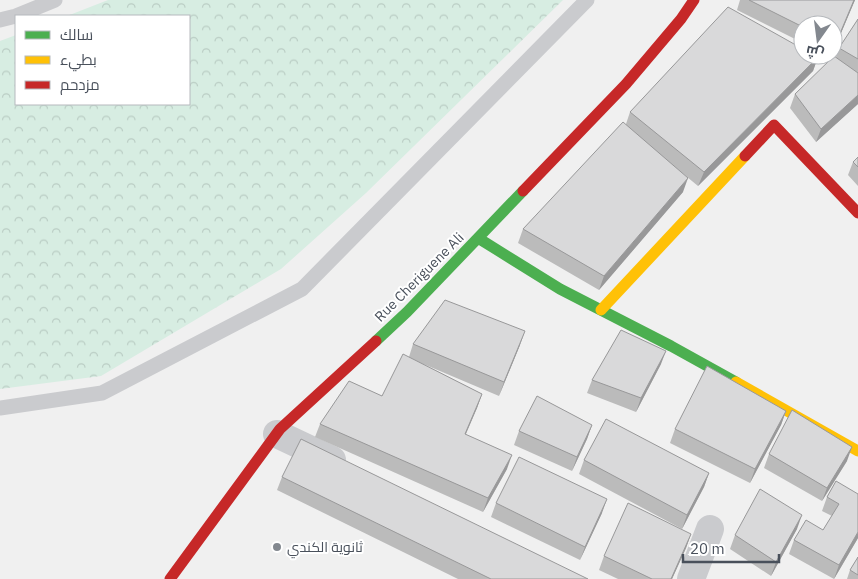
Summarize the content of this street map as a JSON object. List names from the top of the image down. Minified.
{"streets":{"street":["Rue Cheriguene Ali"]},"places":["ثانوية الكندي"],"legend":["سالك","بطيء","مزدحم"],"scale_bar":"20 m","north":"bottom"}
